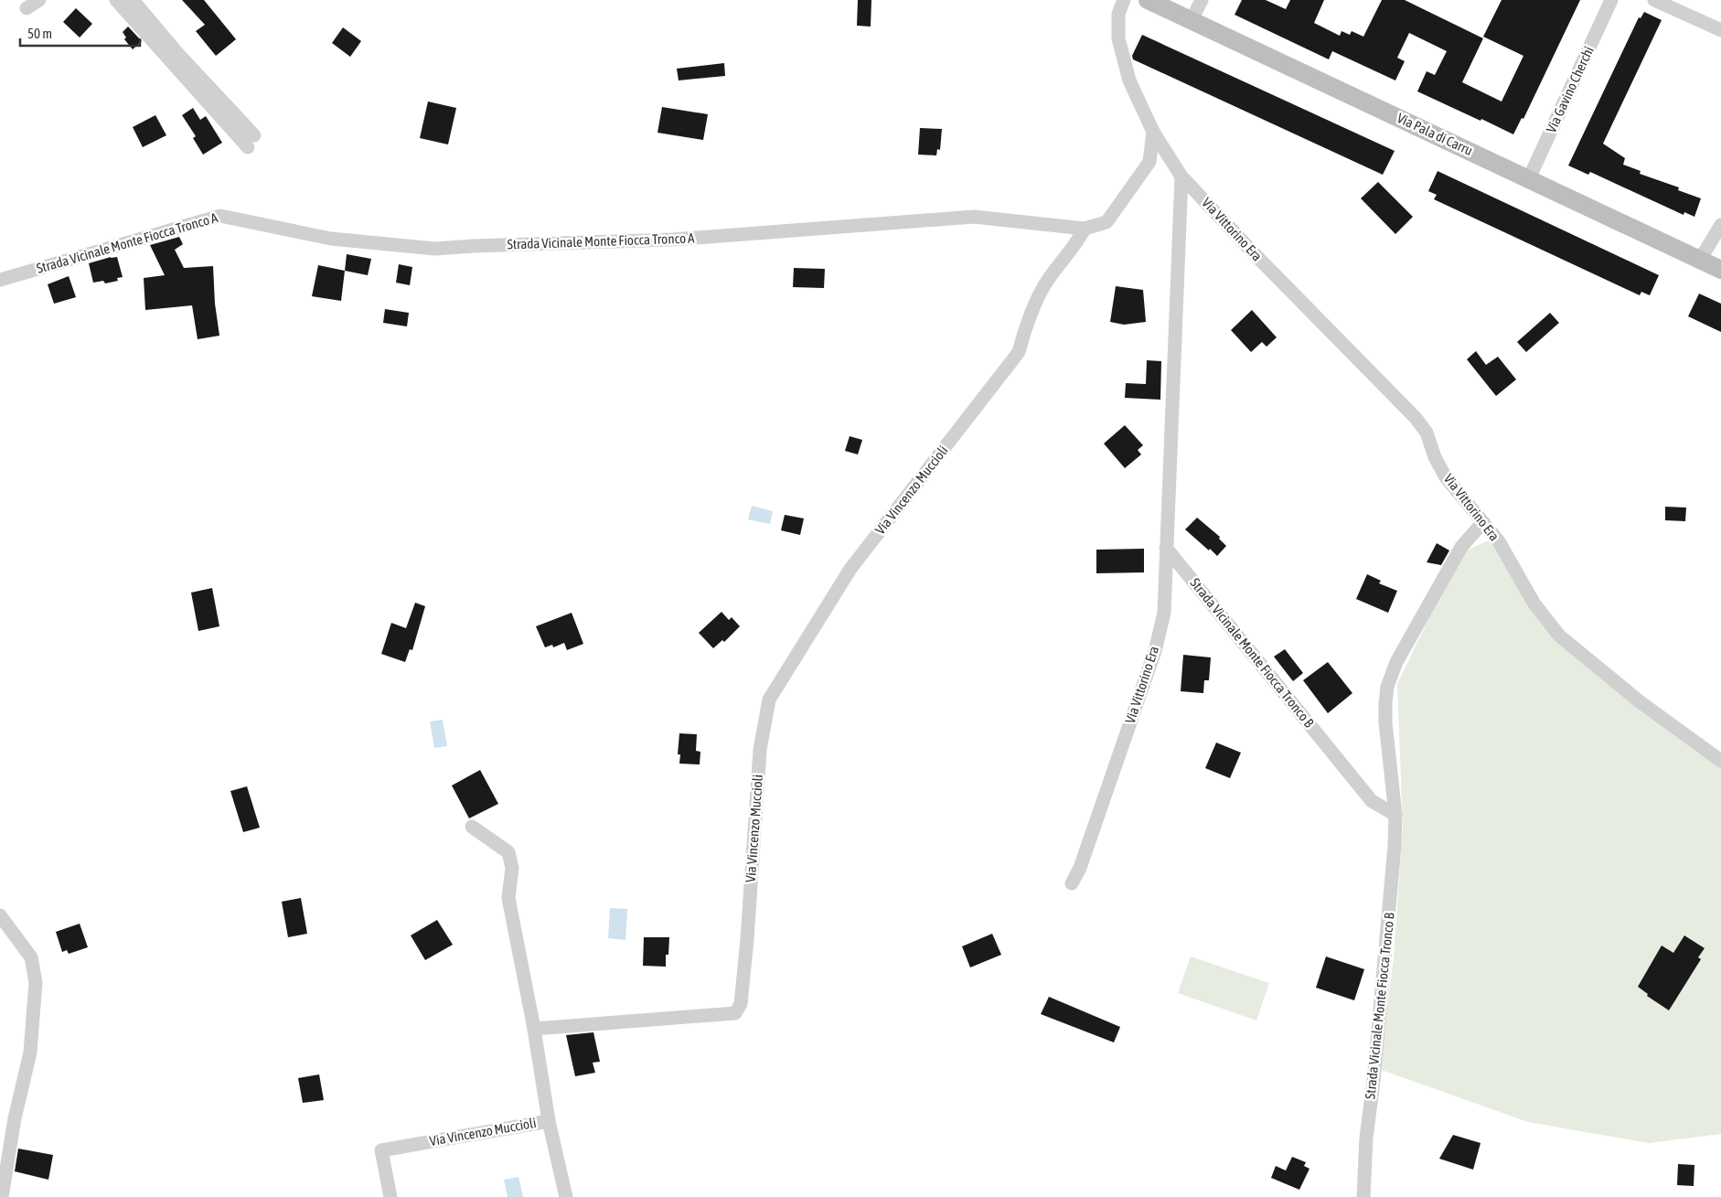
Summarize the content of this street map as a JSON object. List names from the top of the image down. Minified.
{"streets":{"street":["Via Gavino Cherchi","Via Pala di Carru","Via Vittorino Era","Strada Vicinale Monte Fiocca Tronco A","Via Vincenzo Muccioli","Strada Vicinale Monte Fiocca Tronco B"]},"crossings":[["Via Gavino Cherchi","Via Pala di Carru"],["Via Vittorino Era","Strada Vicinale Monte Fiocca Tronco A"],["Via Vittorino Era","Strada Vicinale Monte Fiocca Tronco B"],["Strada Vicinale Monte Fiocca Tronco A","Via Vincenzo Muccioli"]],"scale_bar":"50 m"}
